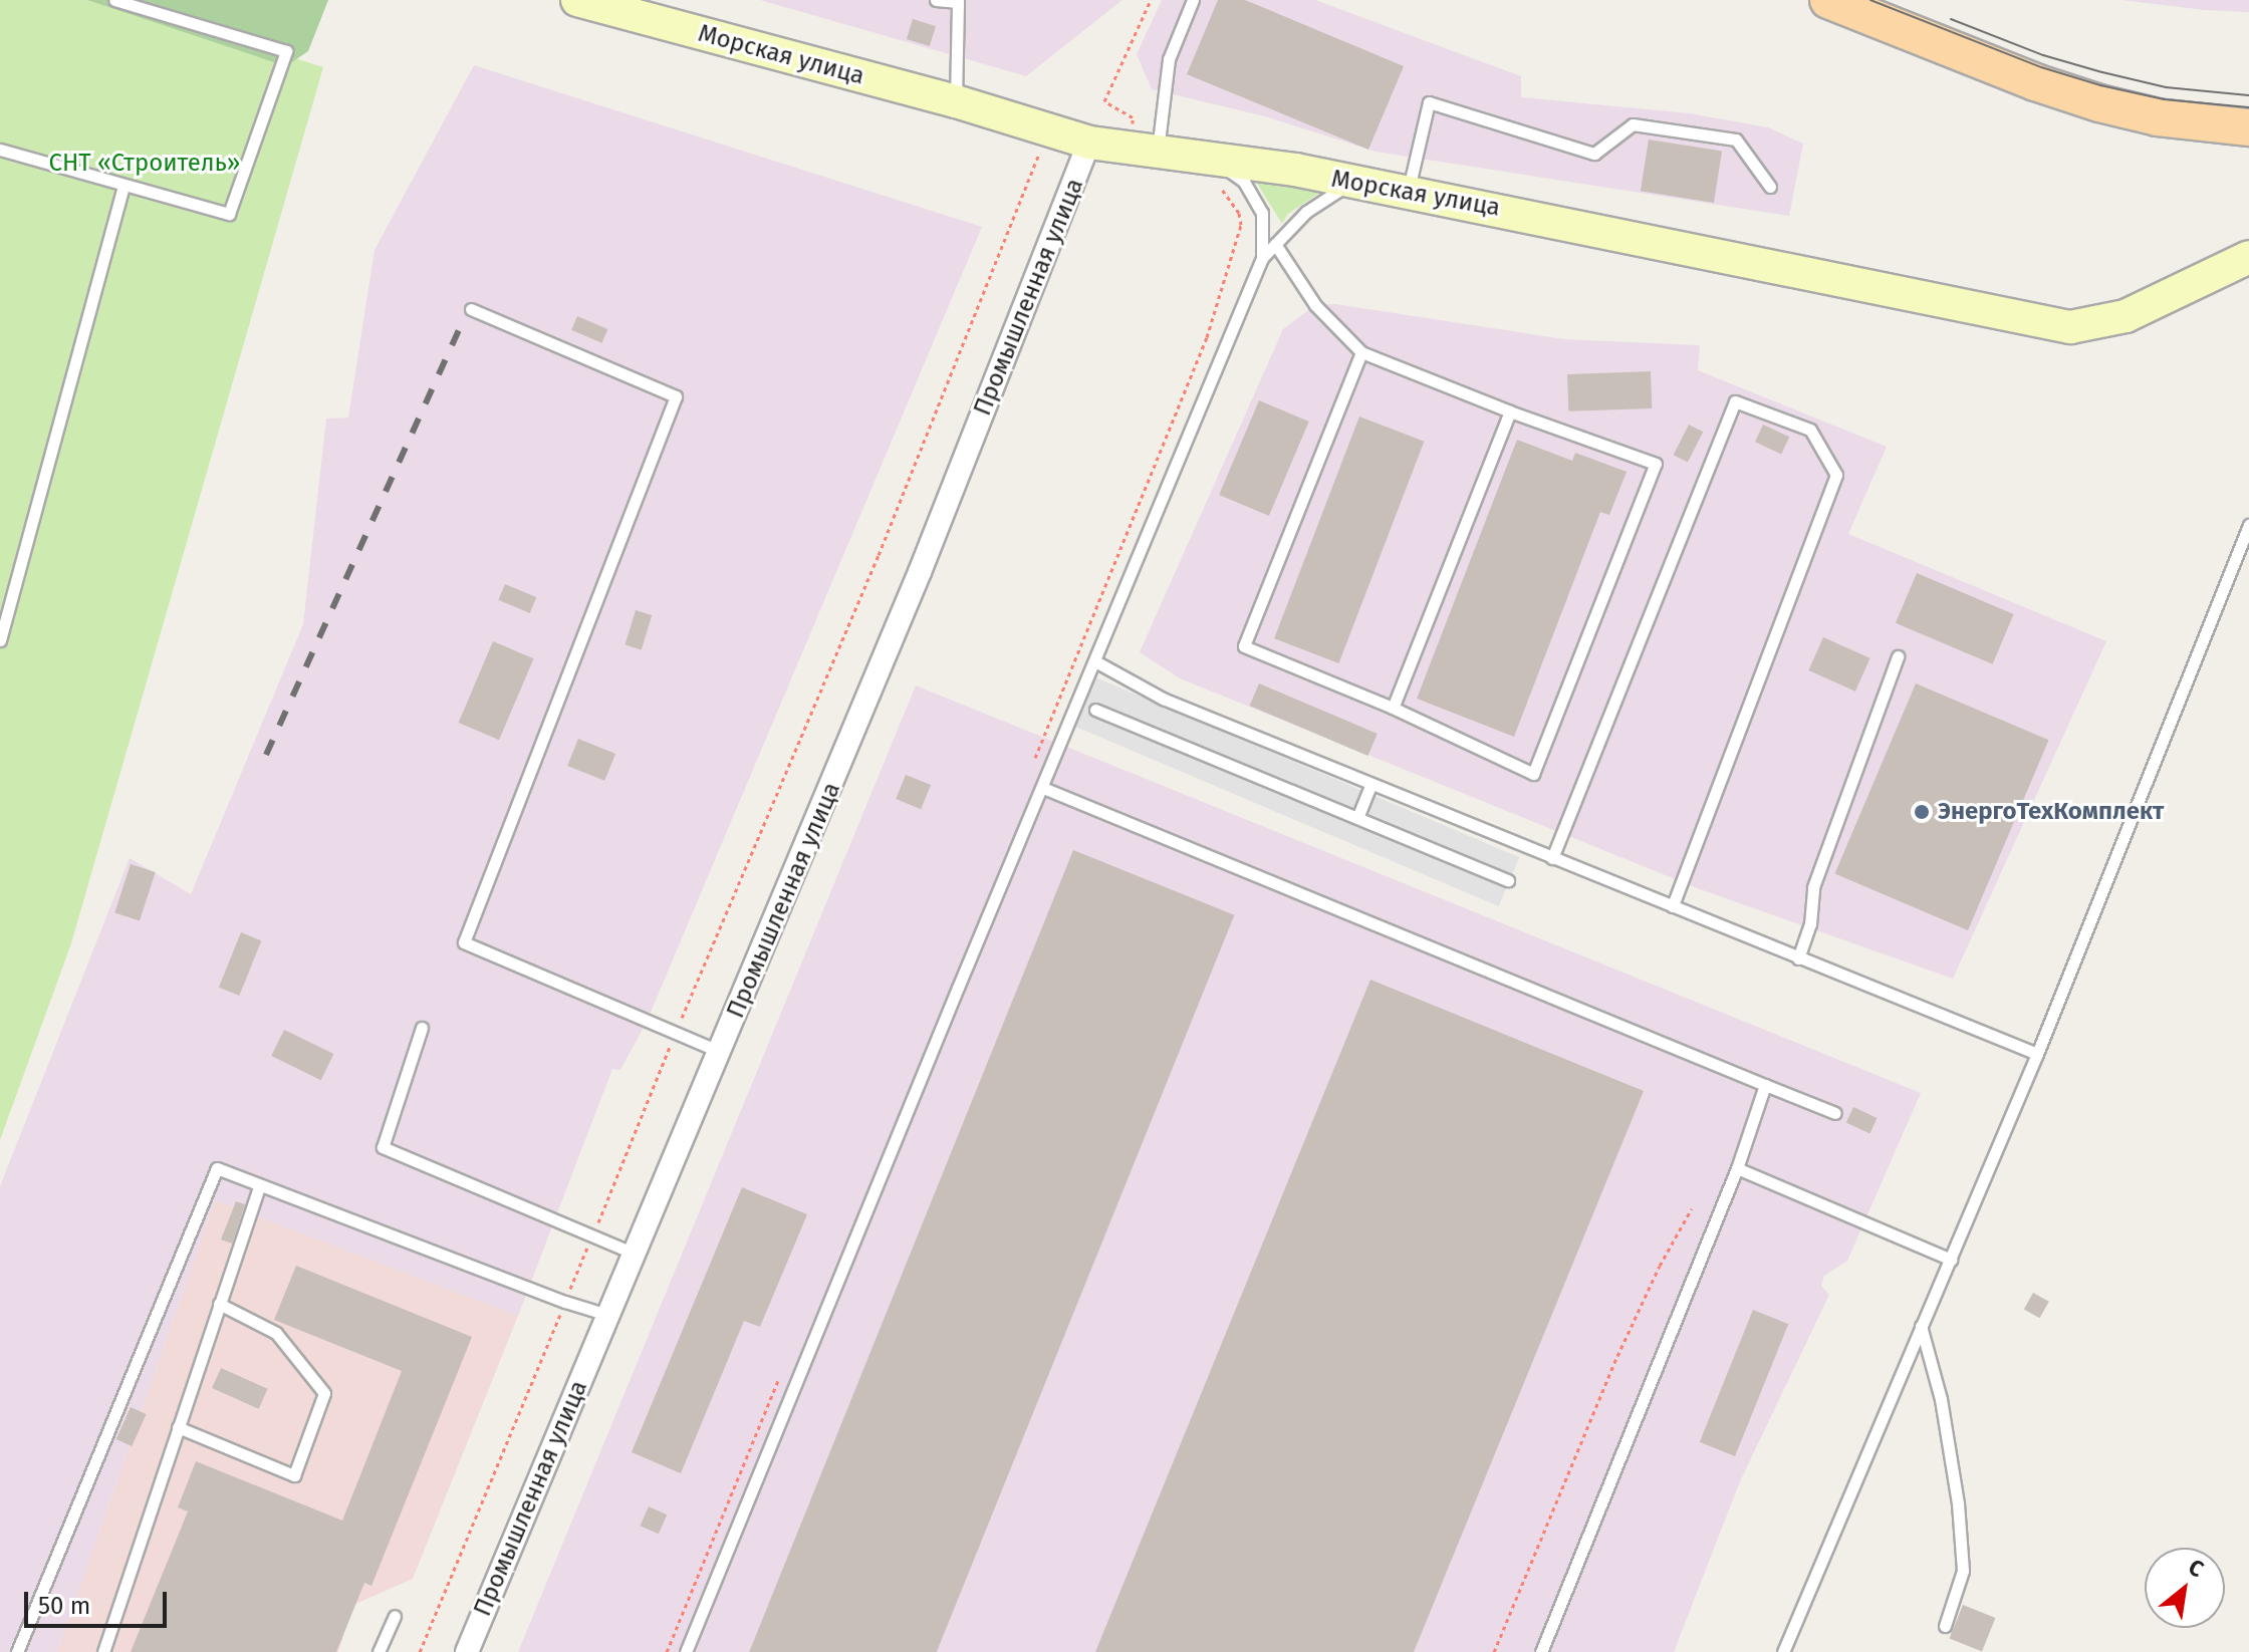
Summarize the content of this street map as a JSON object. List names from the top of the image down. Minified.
{"streets":{"street":["Морская улица","Промышленная улица"]},"crossings":[["Морская улица","Промышленная улица"]],"parks":["СНТ «Строитель»"],"places":["ЭнергоТехКомплект"],"scale_bar":"50 m","north":"top right"}
